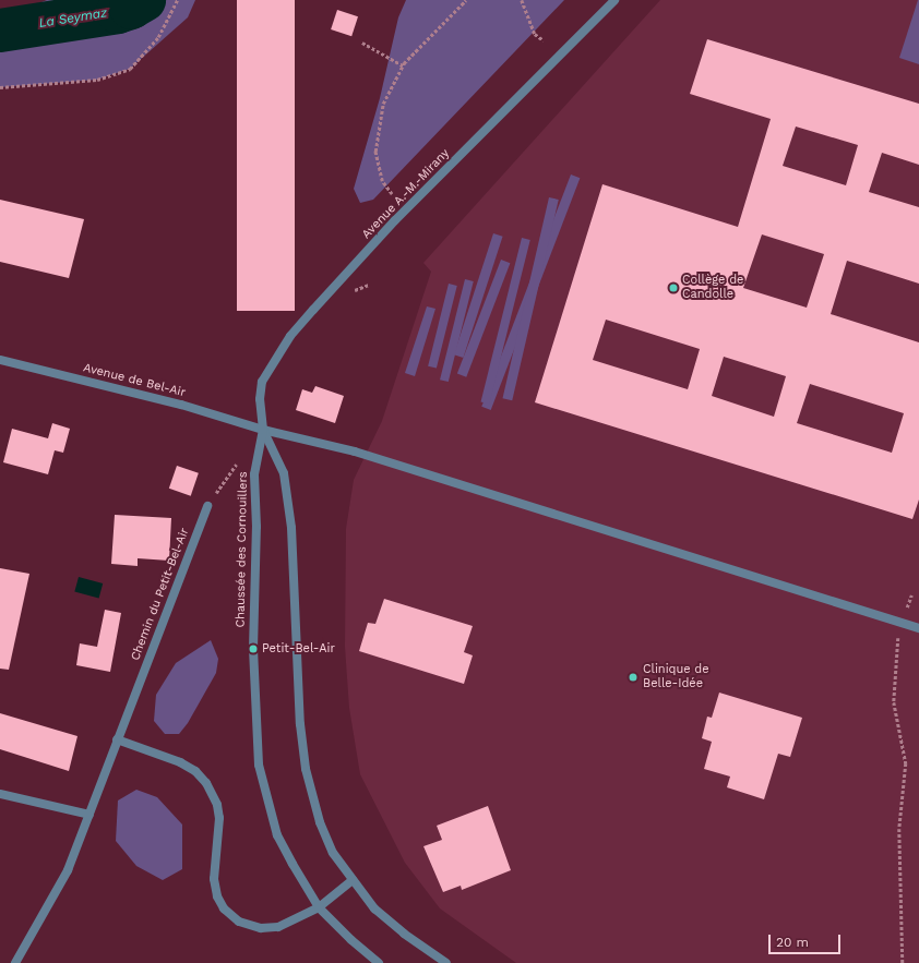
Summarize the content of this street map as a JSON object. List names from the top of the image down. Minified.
{"streets":{"street":["Avenue A.-M.-Mirany","Avenue de Bel-Air","Chaussée des Cornouillers","Chemin du Petit-Bel-Air"]},"crossings":[["Avenue A.-M.-Mirany","Avenue de Bel-Air"],["Avenue A.-M.-Mirany","Chaussée des Cornouillers"],["Avenue de Bel-Air","Chaussée des Cornouillers"]],"water":["La Seymaz"],"places":["Collège de Candolle","Petit-Bel-Air","Clinique de Belle-Idée"],"scale_bar":"20 m"}
